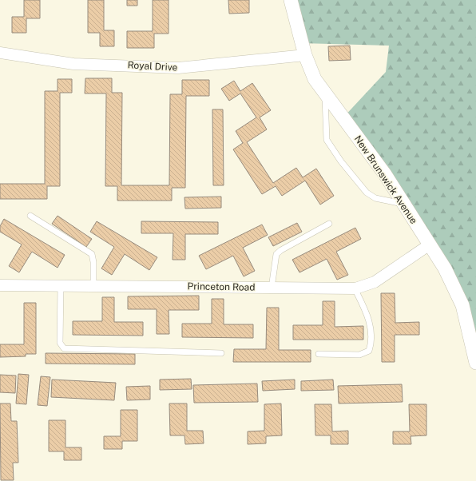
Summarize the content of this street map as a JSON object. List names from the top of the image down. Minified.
{"streets":{"street":["Royal Drive","New Brunswick Avenue","Princeton Road"]},"crossings":[["Royal Drive","New Brunswick Avenue"],["New Brunswick Avenue","Princeton Road"]]}
